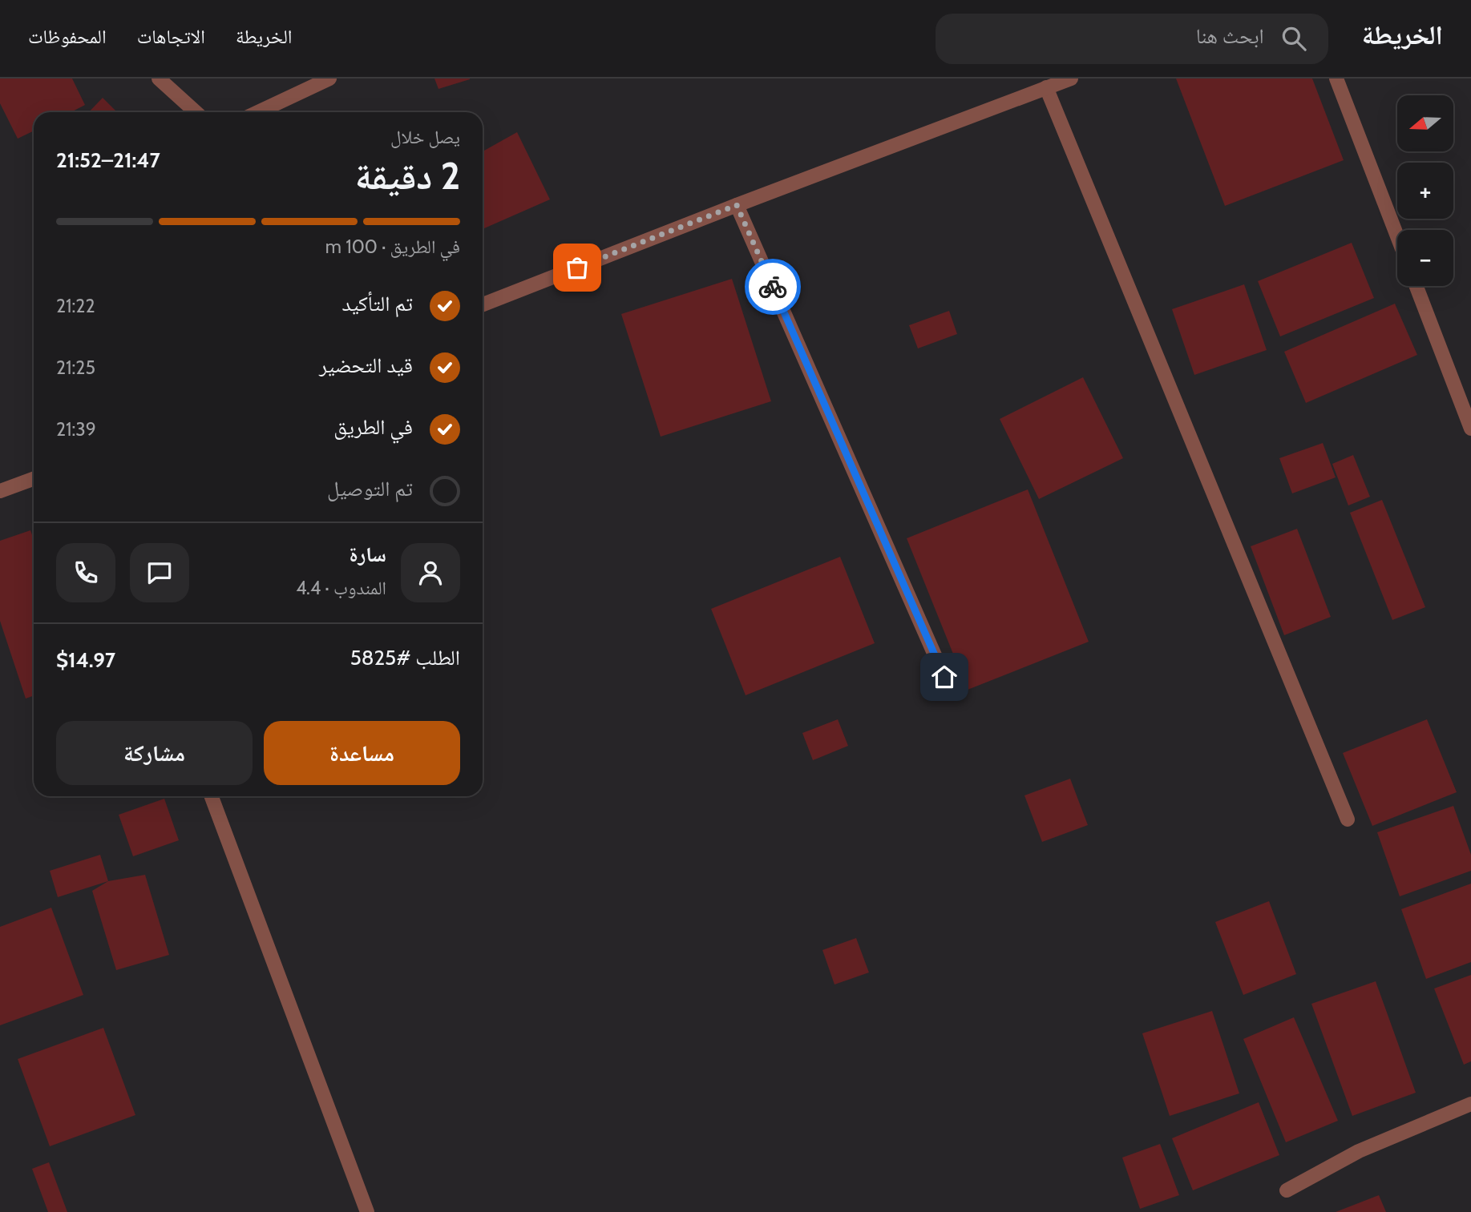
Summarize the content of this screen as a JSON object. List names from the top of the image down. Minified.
{"north":"left","page":{"header":"الخريطة","search":"ابحث هنا","nav":["الخريطة","الاتجاهات","المحفوظات"],"map_buttons":["+","−"],"heading":["2 دقيقة","يصل خلال","21:47–21:52"],"panel":["سارة","المندوب · 4.4","الطلب #5825","$14.97"],"bar":"في الطريق · 100 m","list":[["تم التأكيد","21:22"],["قيد التحضير","21:25"],["في الطريق","21:39"],"تم التوصيل"],"buttons":["مساعدة","مشاركة"]}}
